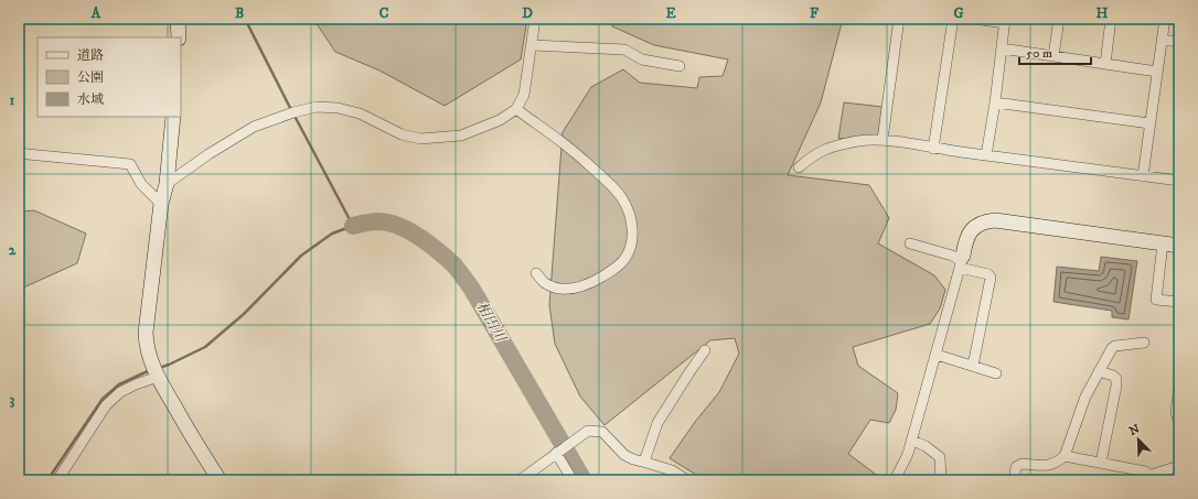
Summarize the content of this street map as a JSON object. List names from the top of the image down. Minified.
{"water":["相田川"],"legend":["道路","公園","水域"],"scale_bar":"50 m","north":"top left","grid":{"columns":["A","B","C","D","E","F","G","H"],"rows":["1","2","3"]}}
